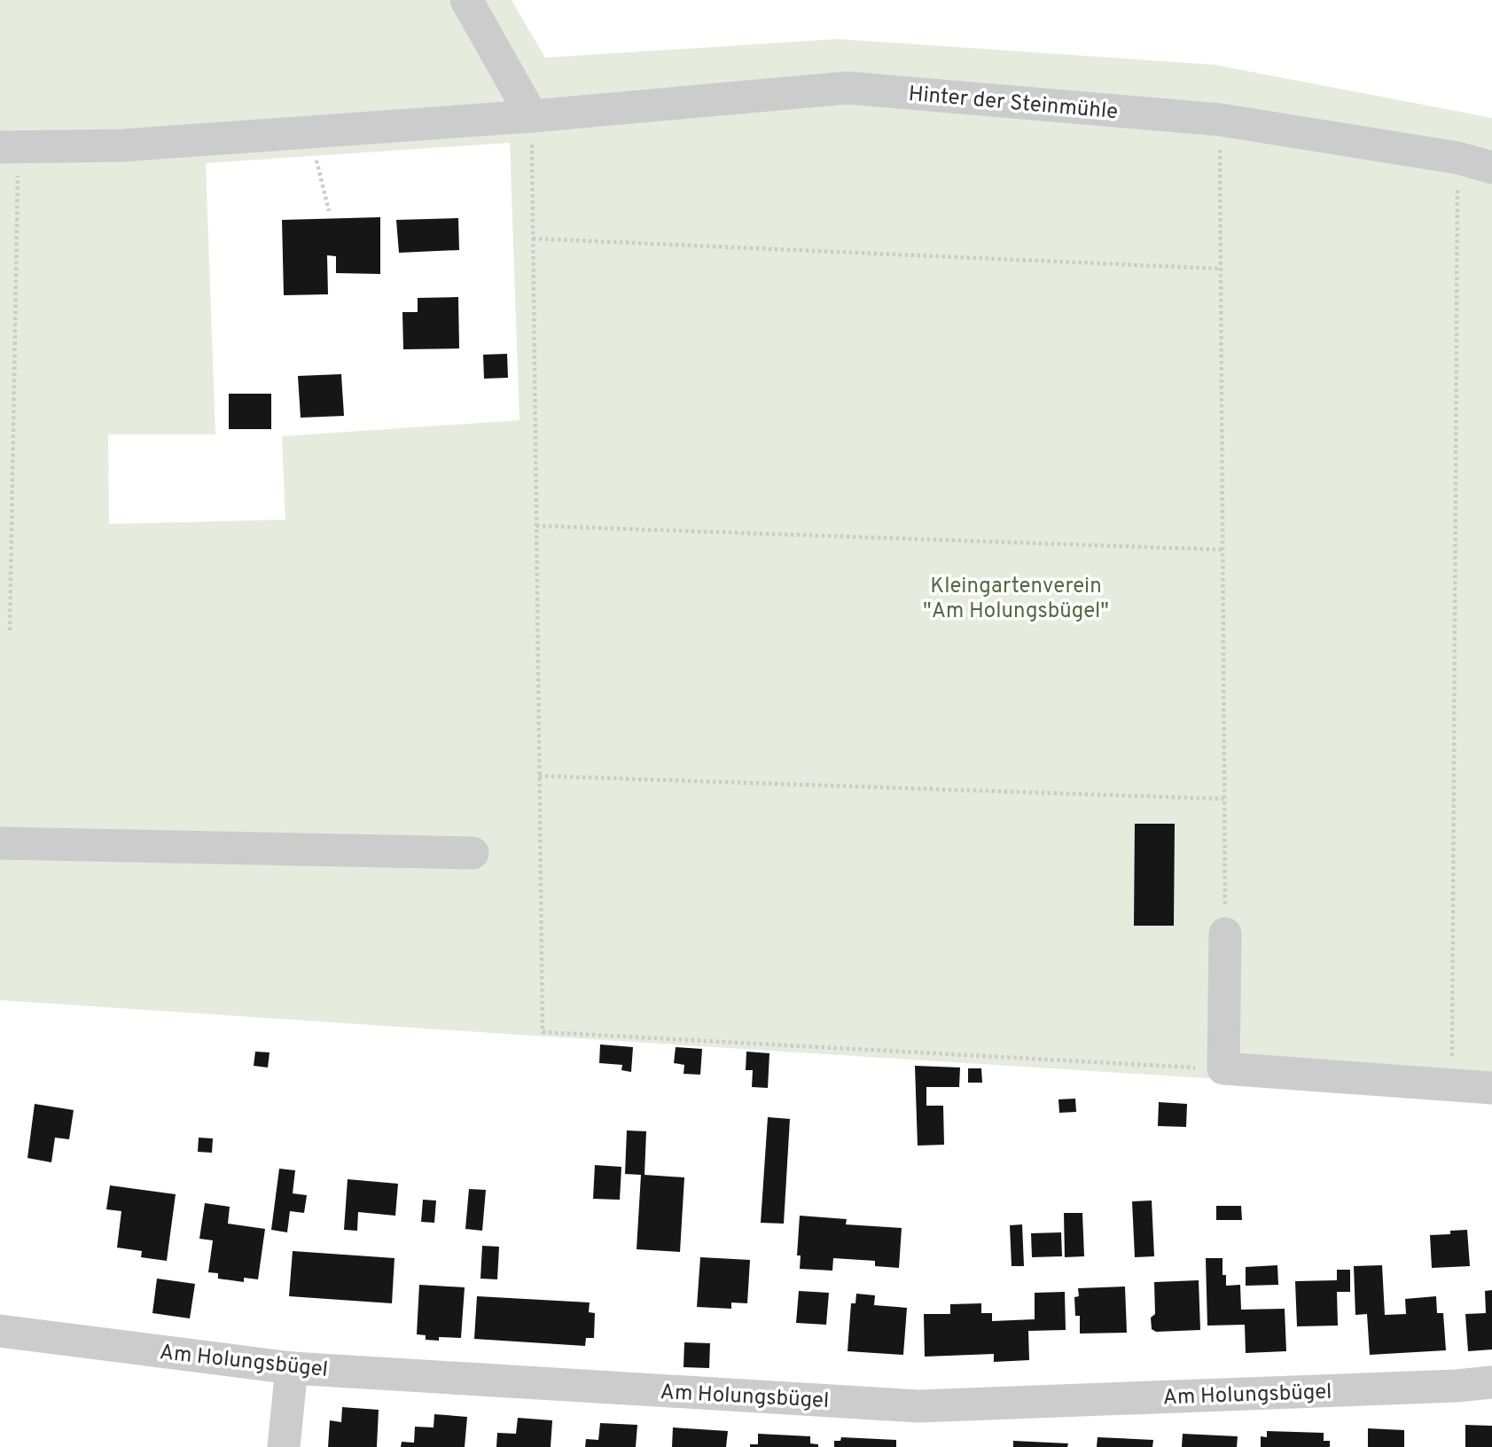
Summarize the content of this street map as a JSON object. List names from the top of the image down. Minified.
{"streets":{"street":["Hinter der Steinmühle","Am Holungsbügel"]},"parks":["Kleingartenverein \"Am Holungsbügel\""]}
